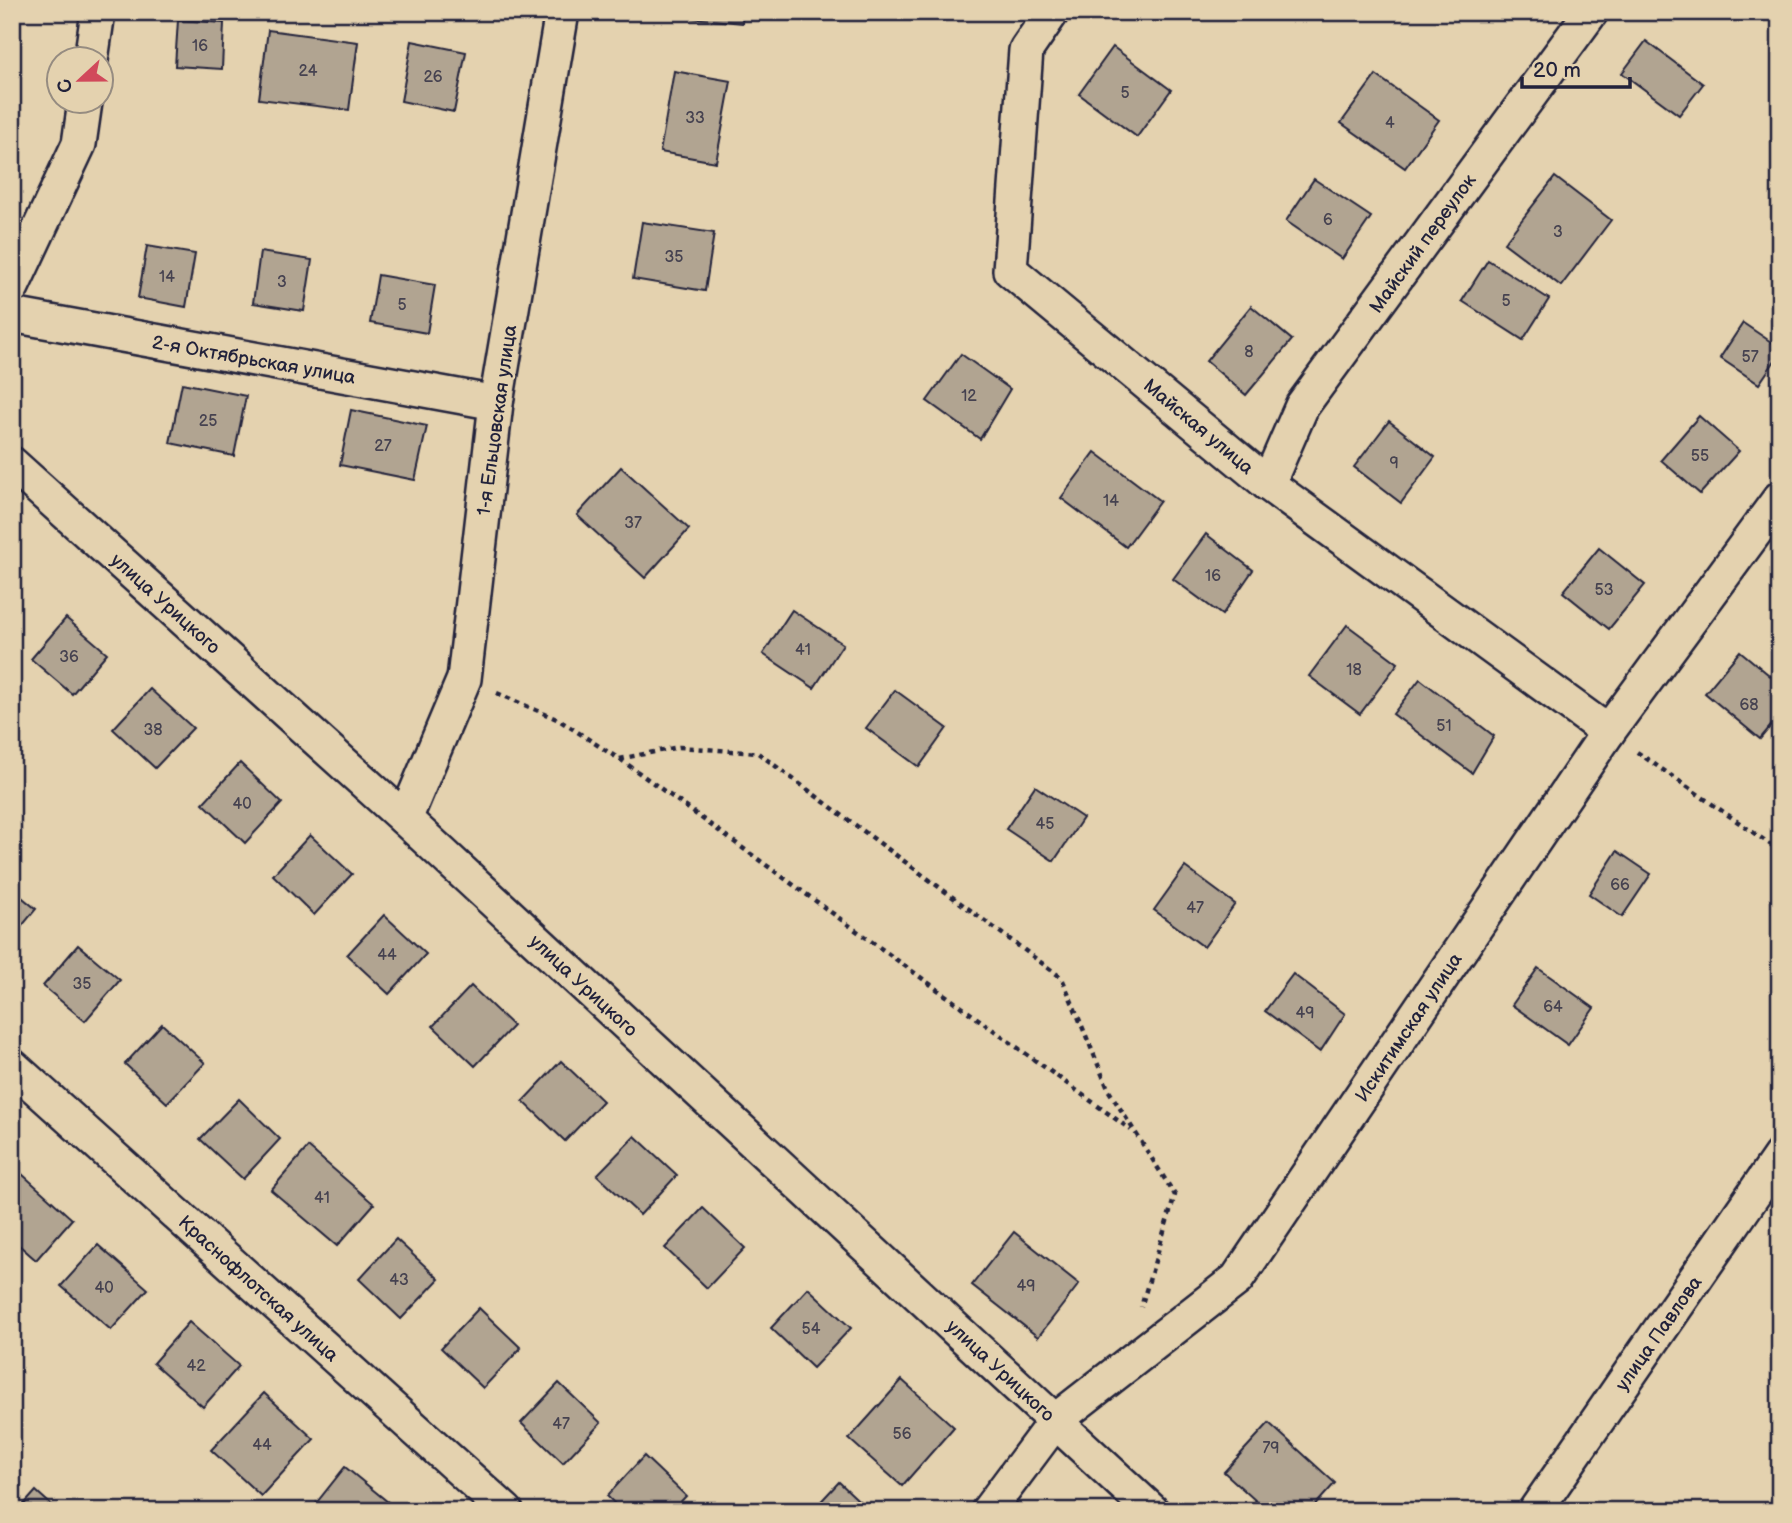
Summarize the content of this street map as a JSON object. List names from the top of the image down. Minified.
{"streets":{"street":["Майский переулок","2-я Октябрьская улица","1-я Ельцовская улица","Майская улица","улица Урицкого","Искитимская улица","Краснофлотская улица","улица Павлова"]},"crossings":[["Майский переулок","Майская улица"],["2-я Октябрьская улица","1-я Ельцовская улица"],["1-я Ельцовская улица","улица Урицкого"],["Майская улица","Искитимская улица"],["улица Урицкого","Искитимская улица"]],"house_numbers":["16","24","26","5","33","4","6","3","35","14","3","5","5","8","57","12","25","27","55","9","14","37","16","53","41","36","18","68","51","38","40","45","66","47","44","35","64","49","41","43","49","40","54","42","47","56","44","79"],"scale_bar":"20 m","north":"left"}
